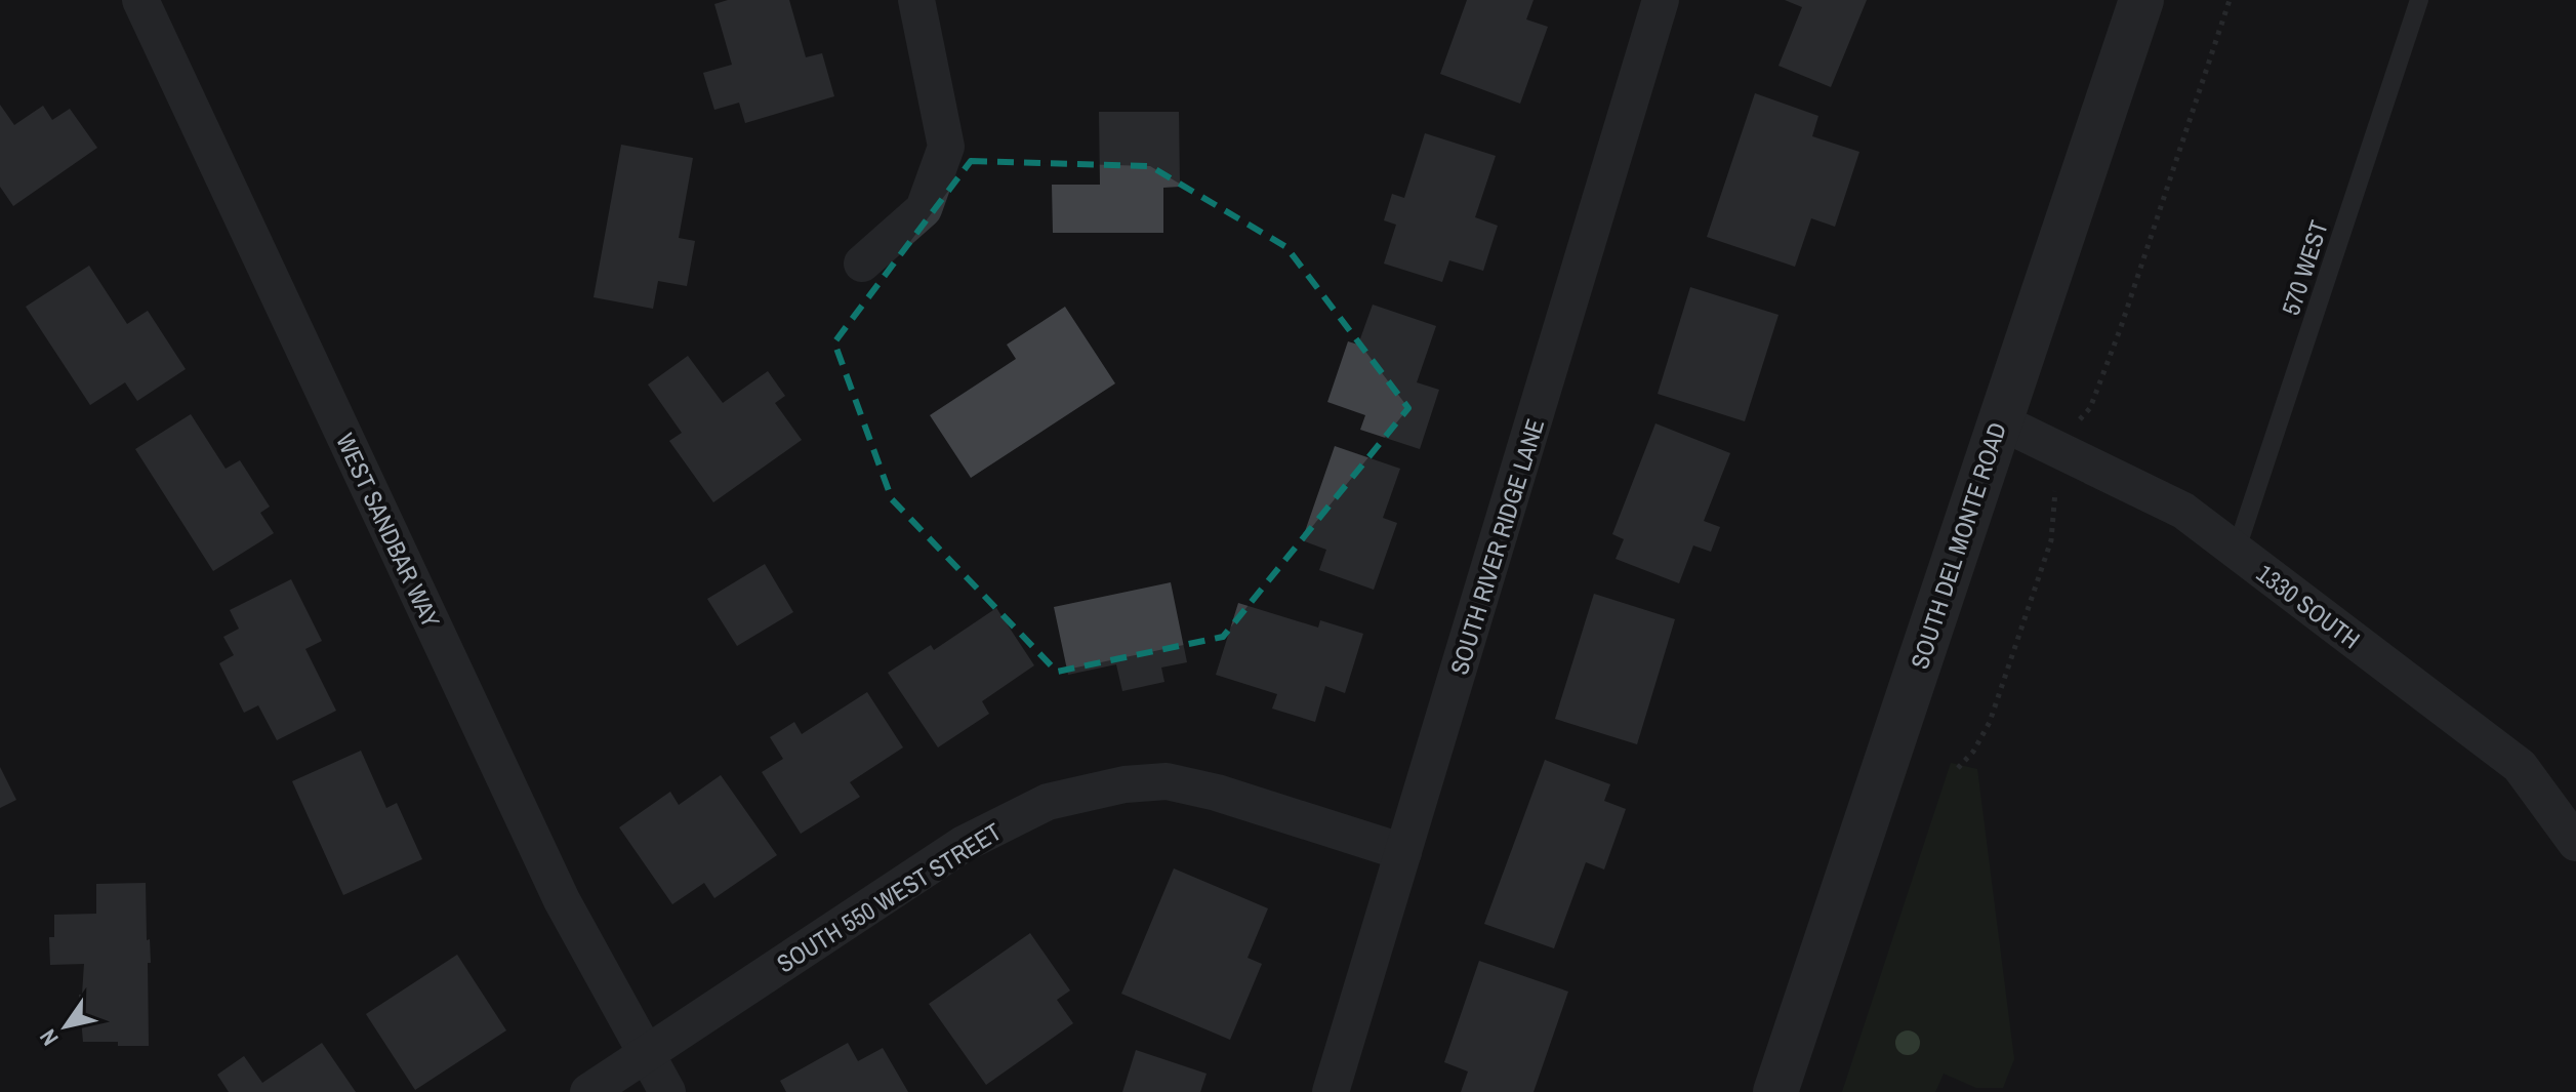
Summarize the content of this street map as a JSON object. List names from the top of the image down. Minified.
{"streets":{"street":["WEST SANDBAR WAY","SOUTH DEL MONTE ROAD","SOUTH RIVER RIDGE LANE","1330 SOUTH","SOUTH 550 WEST STREET"],"lane":["570 WEST"]},"crossings":[["570 WEST","1330 SOUTH"],["WEST SANDBAR WAY","SOUTH 550 WEST STREET"],["SOUTH DEL MONTE ROAD","1330 SOUTH"],["SOUTH RIVER RIDGE LANE","SOUTH 550 WEST STREET"]],"north":"bottom left"}
